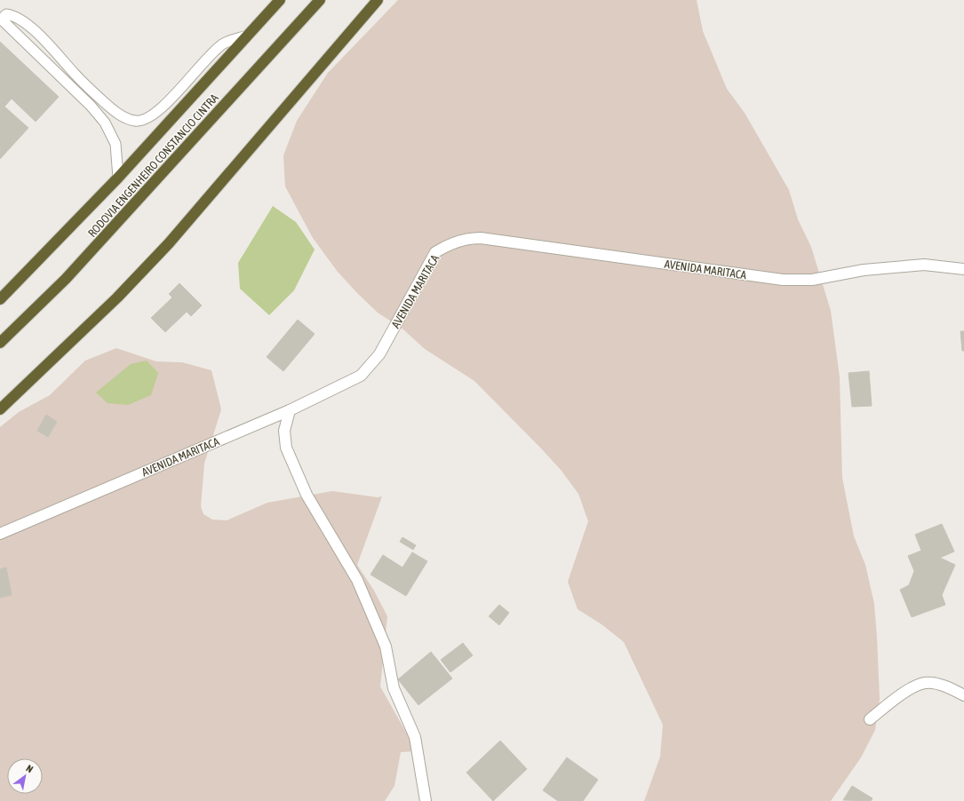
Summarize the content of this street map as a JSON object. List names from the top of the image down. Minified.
{"streets":{"highway":["RODOVIA ENGENHEIRO CONSTANCIO CINTRA"],"street":["AVENIDA MARITACA"]},"north":"top right"}
